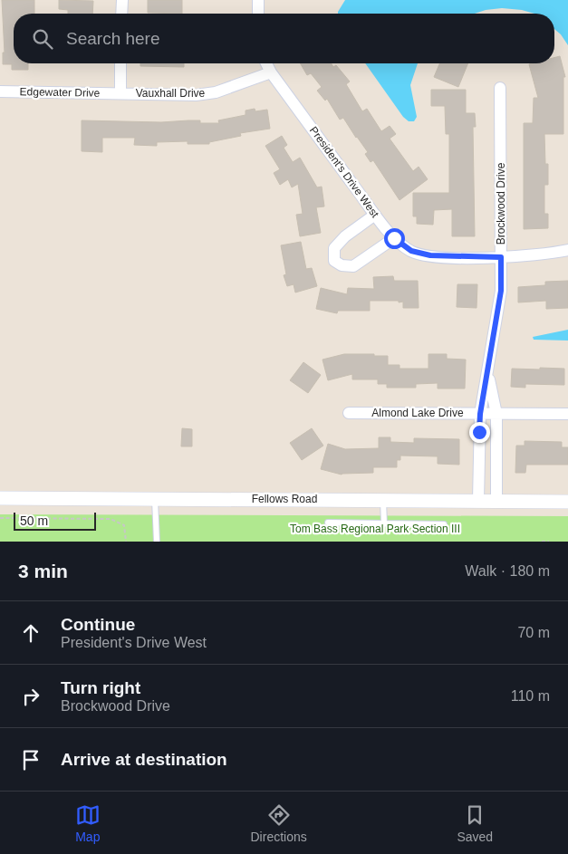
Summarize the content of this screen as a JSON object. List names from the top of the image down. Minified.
{"streets":{"street":["Edgewater Drive","Vauxhall Drive","President's Drive West","Brockwood Drive","Almond Lake Drive","Fellows Road"]},"crossings":[["Edgewater Drive","Vauxhall Drive"],["Vauxhall Drive","President's Drive West"],["President's Drive West","Brockwood Drive"],["Brockwood Drive","Almond Lake Drive"],["Brockwood Drive","Fellows Road"]],"parks":["Tom Bass Regional Park Section III"],"scale_bar":"50 m","page":{"search":"Search here","scale":"50 m","heading":["3 min","Walk · 180 m"],"list":[["Continue","President's Drive West","70 m"],["Turn right","Brockwood Drive","110 m"],"Arrive at destination"],"nav":["Map","Directions","Saved"]}}
